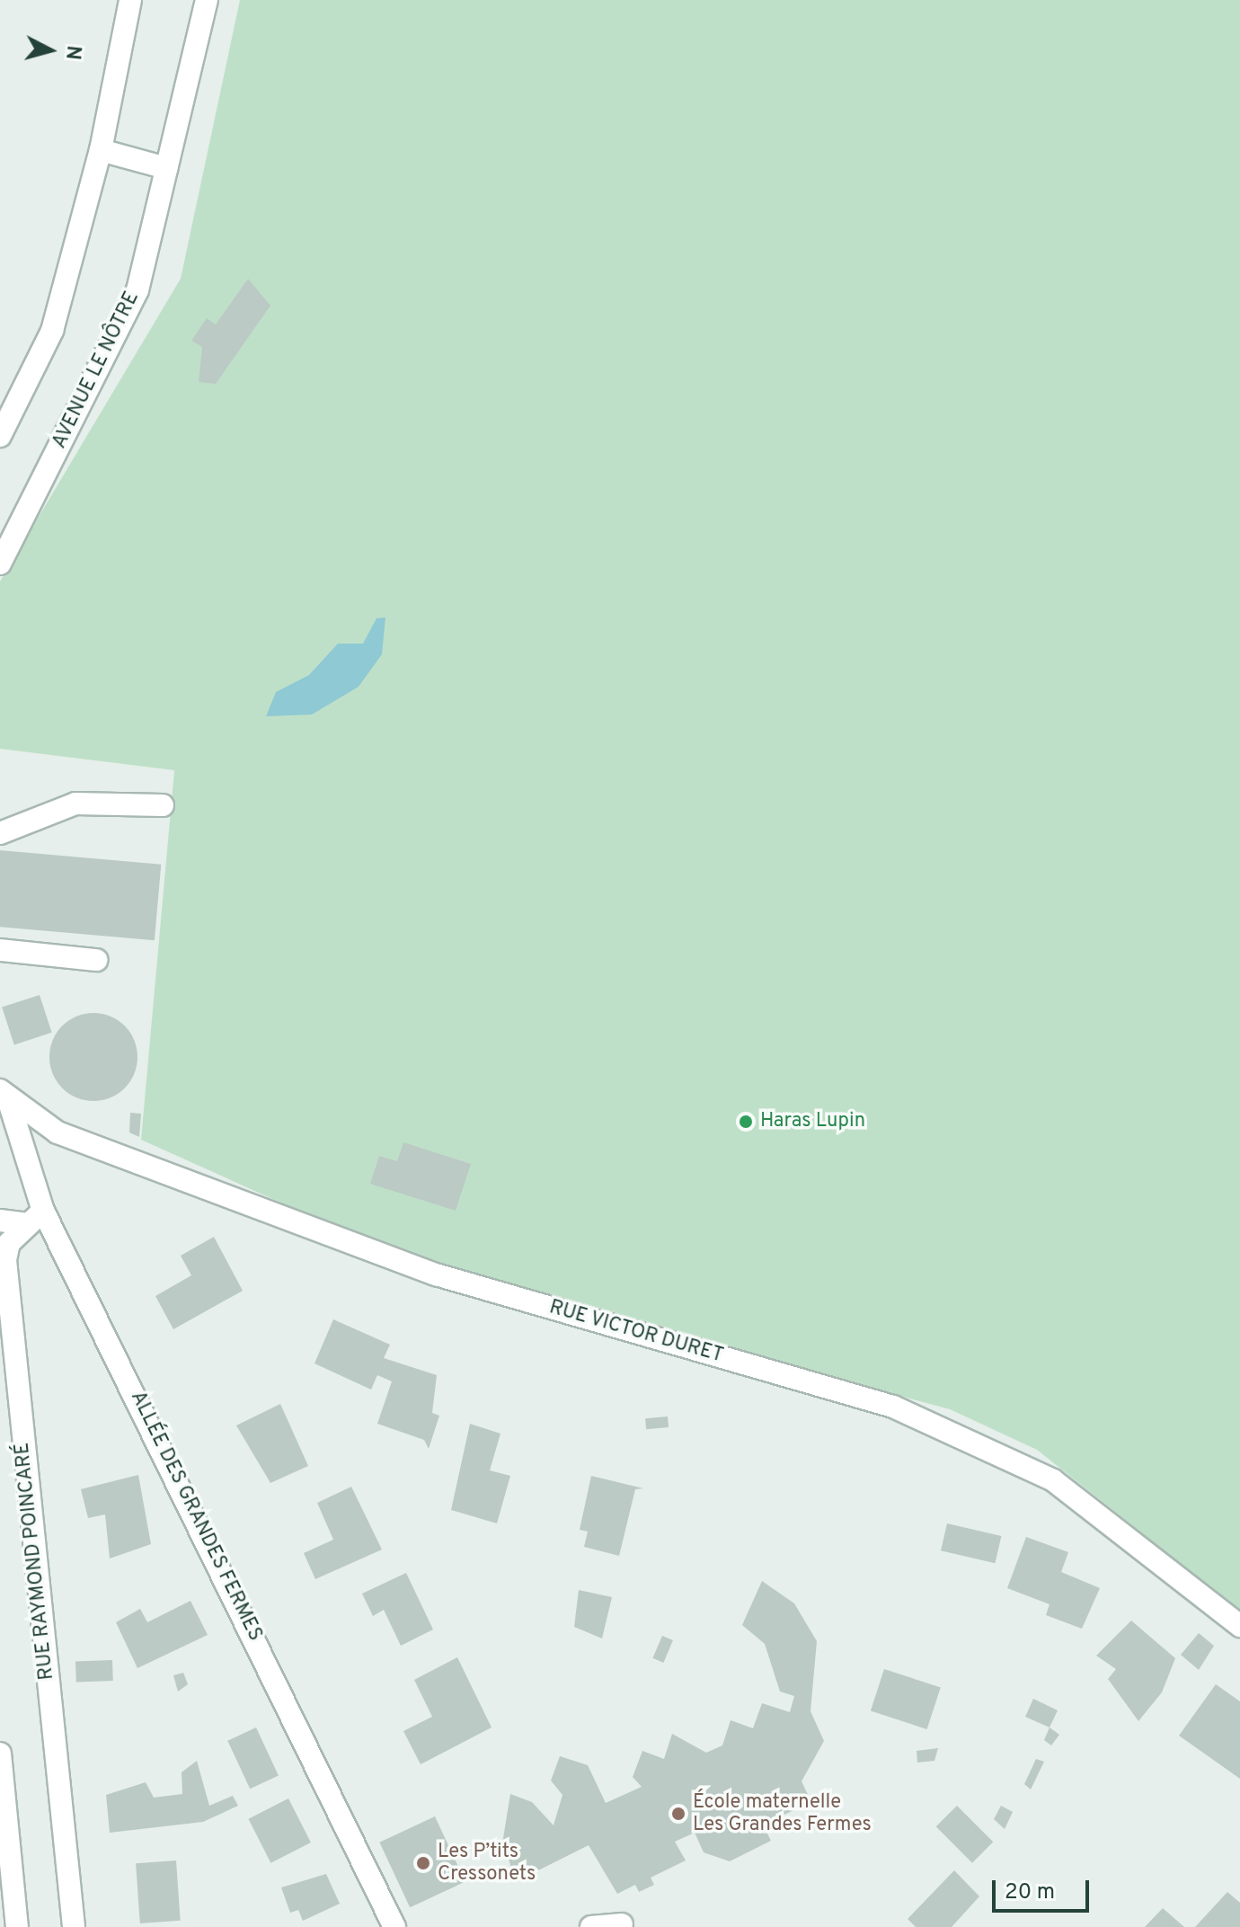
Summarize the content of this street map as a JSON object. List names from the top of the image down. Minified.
{"streets":{"street":["AVENUE LE NÔTRE","RUE VICTOR DURET","ALLÉE DES GRANDES FERMES","RUE RAYMOND POINCARÉ"]},"crossings":[["RUE VICTOR DURET","ALLÉE DES GRANDES FERMES"]],"places":["Haras Lupin","École maternelle Les Grandes Fermes","Les P’tits Cressonets"],"scale_bar":"20 m","north":"right"}
